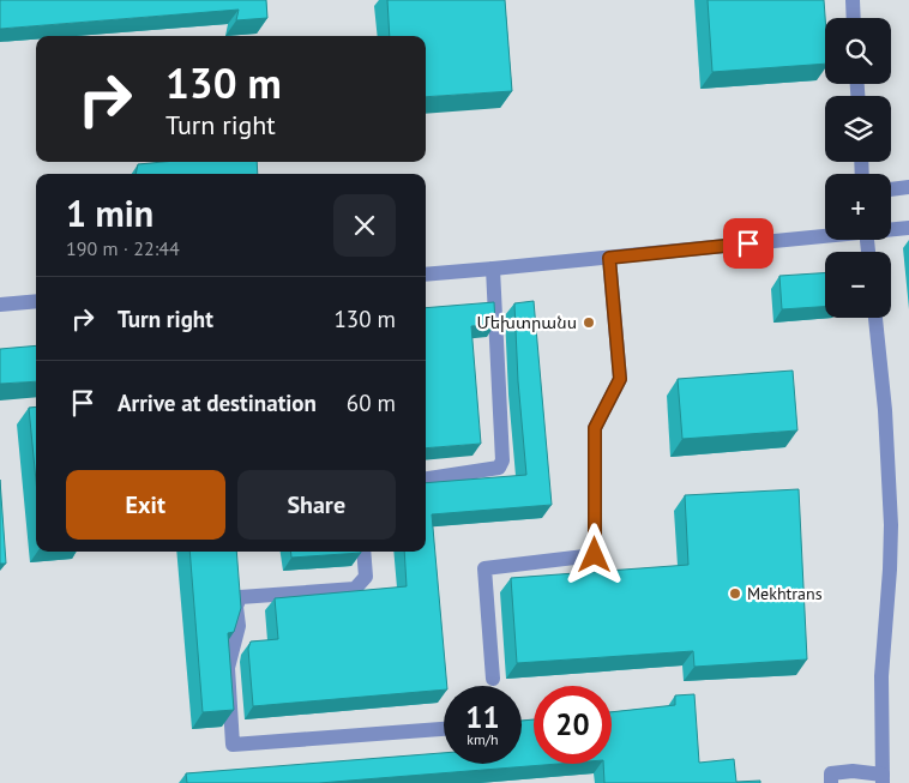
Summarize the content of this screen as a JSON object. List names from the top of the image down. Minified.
{"places":["Մեխտրանս","Mekhtrans"],"page":{"map_buttons":["+","−"],"turn":["130 m","Turn right"],"heading":["1 min","190 m · 22:44"],"list":[{"name":"Turn right","value":"130 m"},{"name":"Arrive at destination","value":"60 m"}],"buttons":["Exit","Share"],"speed":"11 km/h","limit":"20"}}
